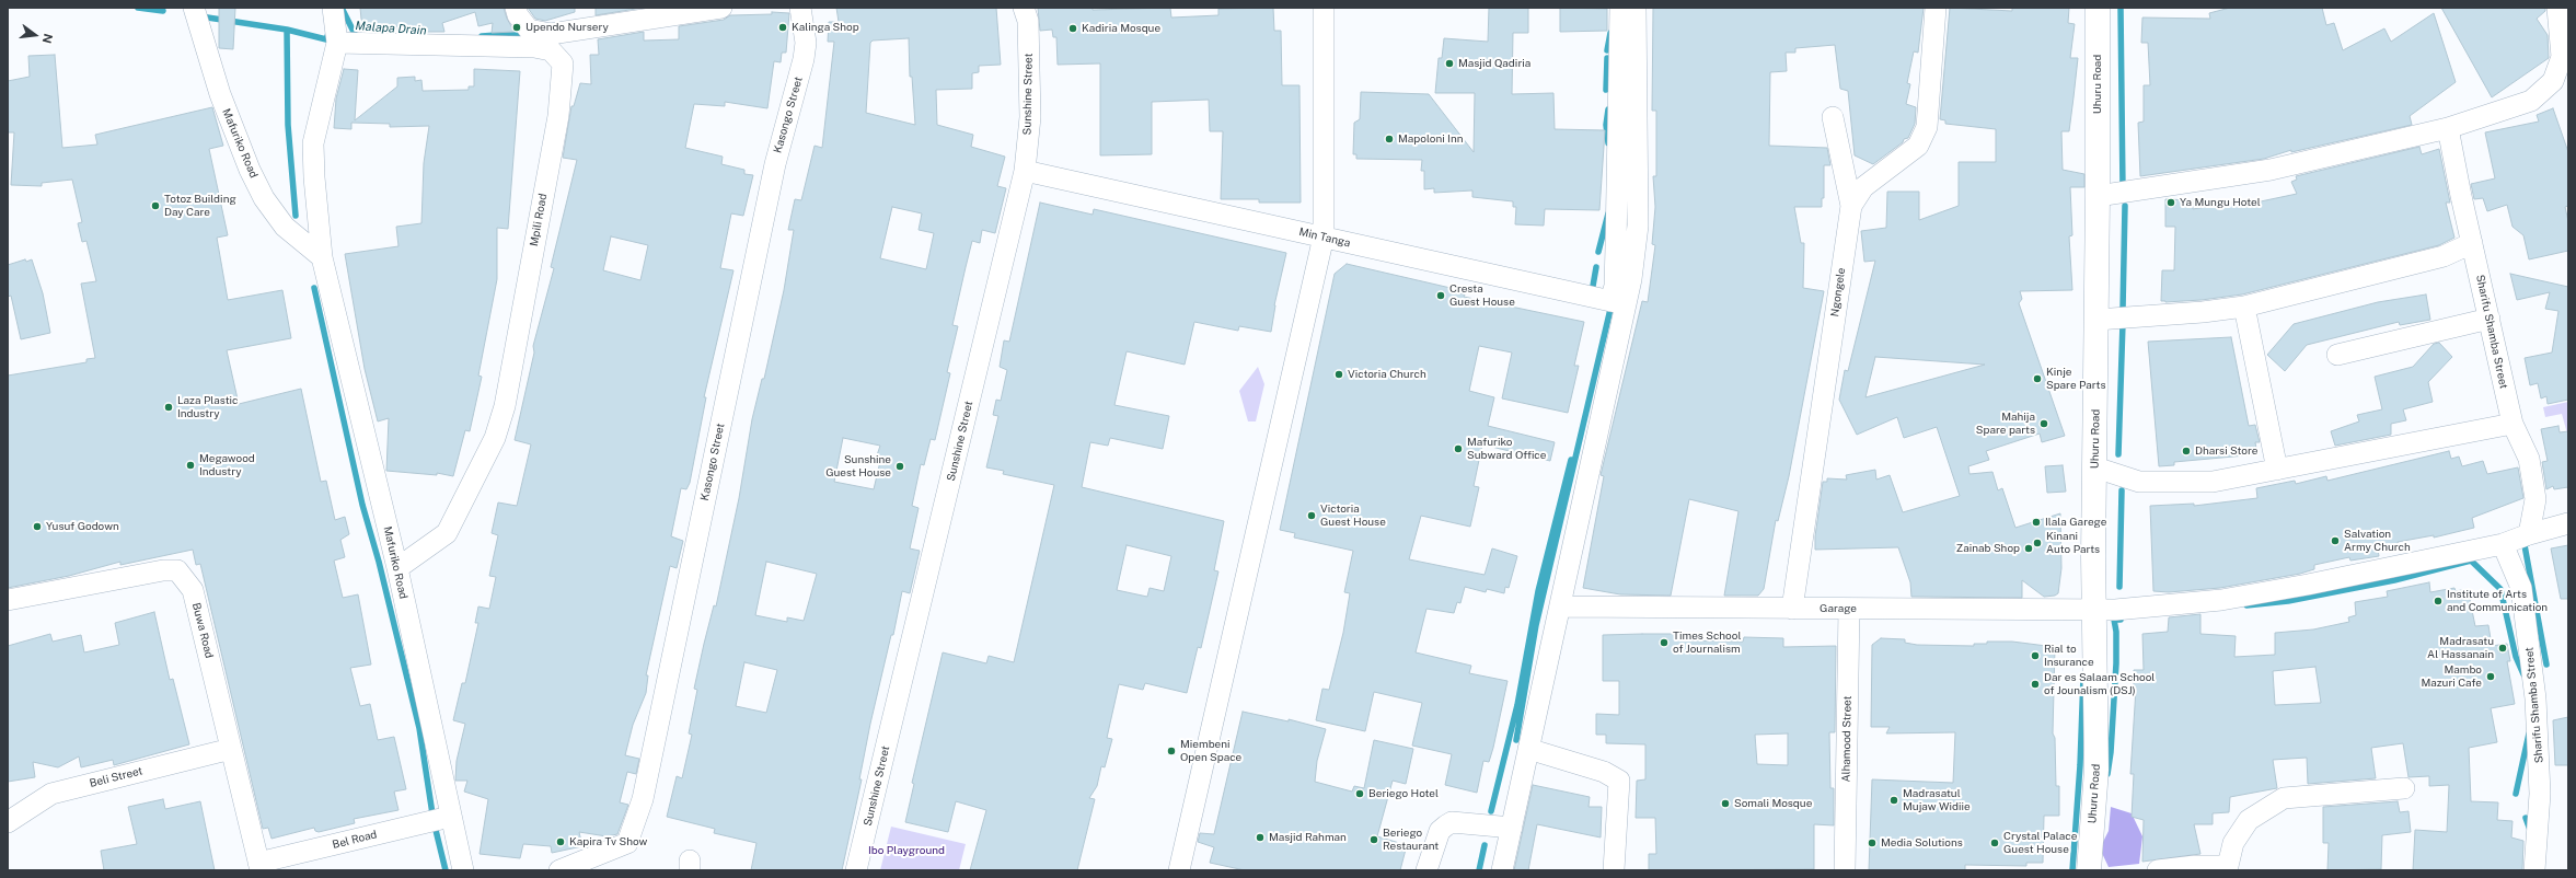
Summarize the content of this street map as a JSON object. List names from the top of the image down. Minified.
{"streets":{"main road":["Uhuru Road"],"street":["Sunshine Street","Kasongo Street","Mafuriko Road","Mpili Road","Min Tanga","Ngongele","Sharifu Shamba Street","Garage","Buwa Road","Alhamood Street","Beli Street","Bel Road"]},"crossings":[["Uhuru Road","Garage"],["Sunshine Street","Min Tanga"],["Mafuriko Road","Mpili Road"],["Mafuriko Road","Bel Road"],["Ngongele","Garage"],["Sharifu Shamba Street","Garage"],["Garage","Alhamood Street"],["Buwa Road","Beli Street"],["Buwa Road","Bel Road"]],"water":["Malapa Drain"],"parks":["Ibo Playground"],"places":["Upendo Nursery","Kalinga Shop","Kadiria Mosque","Masjid Qadiria","Mapoloni Inn","Ya Mungu Hotel","Totoz Building Day Care","Cresta Guest House","Victoria Church","Kinje Spare Parts","Laza Plastic Industry","Mahija Spare parts","Mafuriko Subward Office","Dharsi Store","Megawood Industry","Sunshine Guest House","Victoria Guest House","Ilala Garege","Yusuf Godown","Salvation Army Church","Kinani Auto Parts","Zainab Shop","Institute of Arts and Communication","Times School of Journalism","Madrasatu Al Hassanain","Rial to Insurance","Mambo Mazuri Cafe","Dar es Salaam School of Jounalism (DSJ)","Miembeni Open Space","Beriego Hotel","Madrasatul Mujaw Widiie","Somali Mosque","Masjid Rahman","Beriego Restaurant","Kapira Tv Show","Media Solutions","Crystal Palace Guest House"],"north":"right"}
